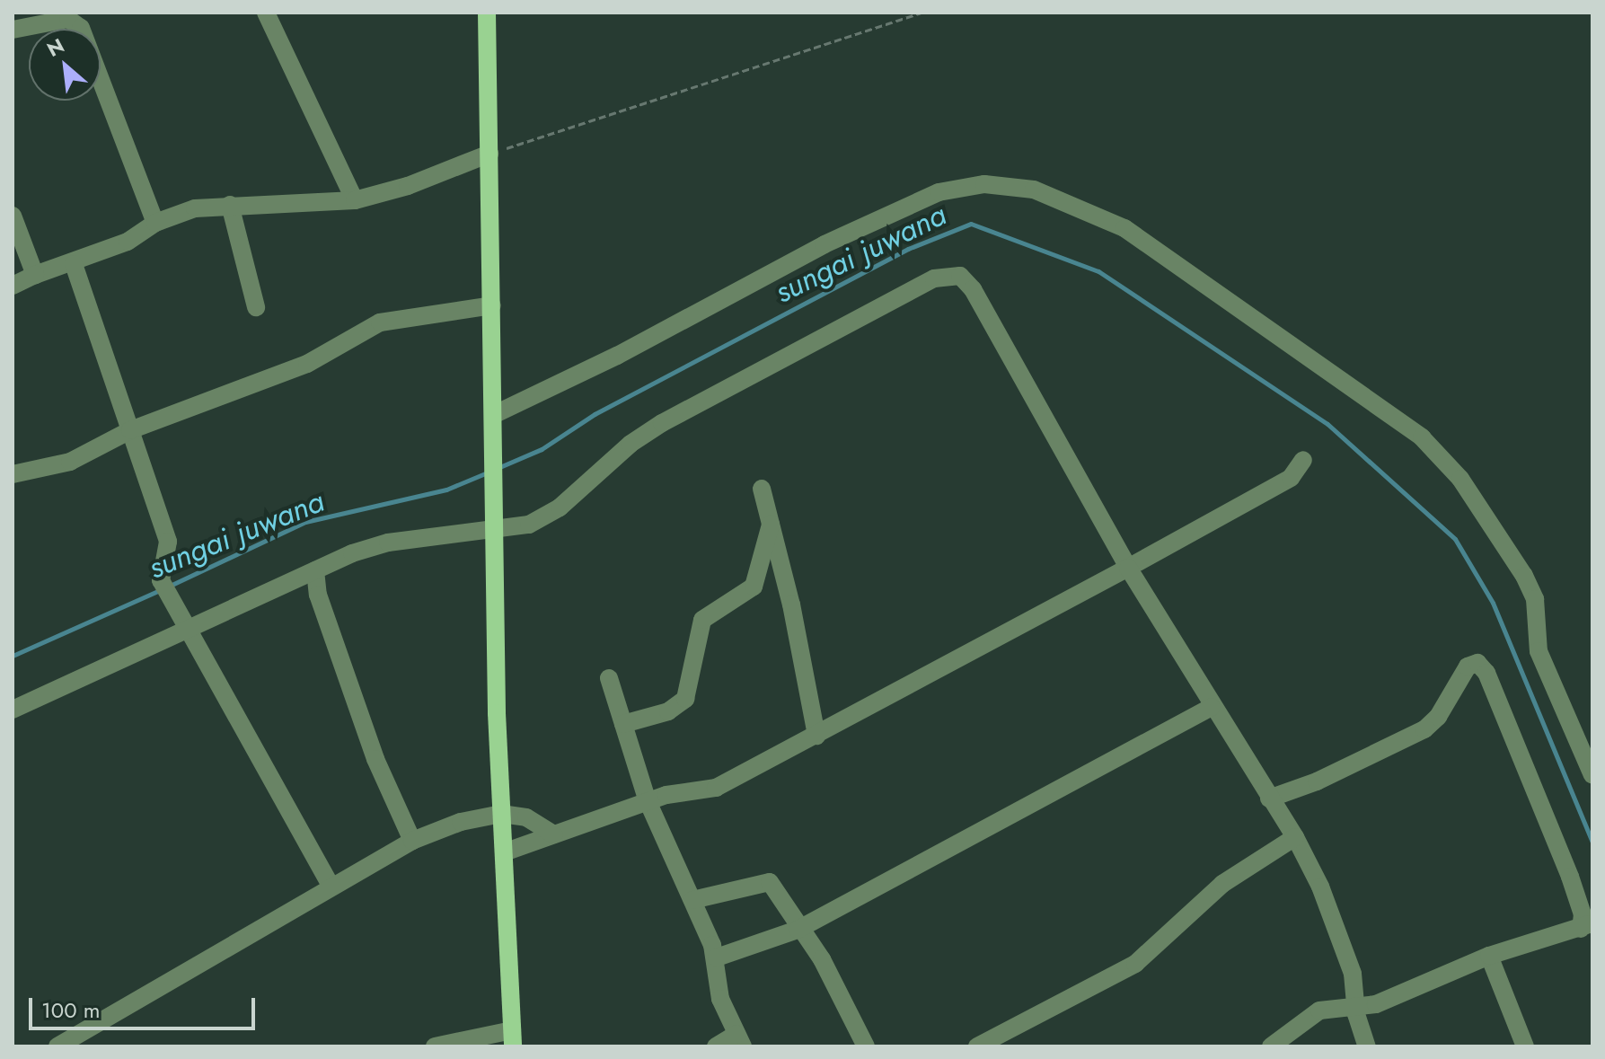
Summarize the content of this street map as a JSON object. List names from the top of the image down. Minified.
{"water":["sungai juwana"],"scale_bar":"100 m","north":"top left"}
